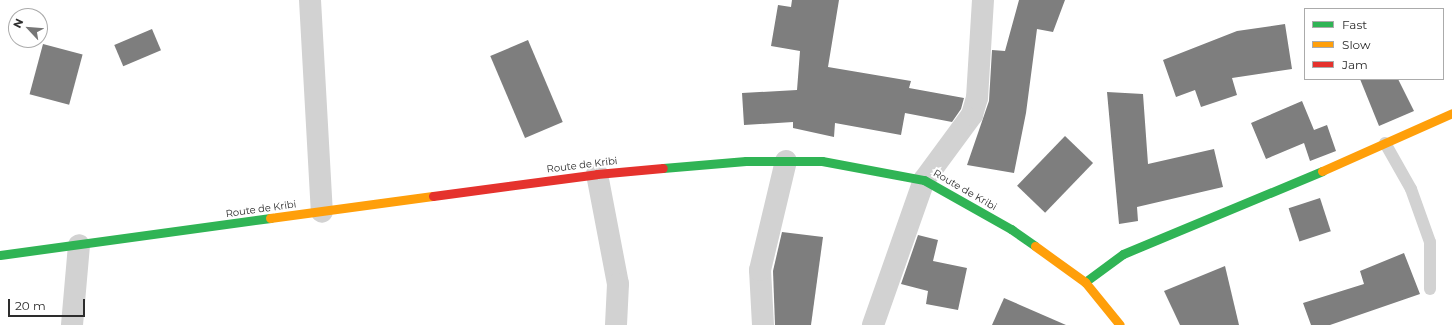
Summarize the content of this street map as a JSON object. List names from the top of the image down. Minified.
{"streets":{"main road":["Route de Kribi"]},"legend":["Fast","Slow","Jam"],"scale_bar":"20 m","north":"top left"}
